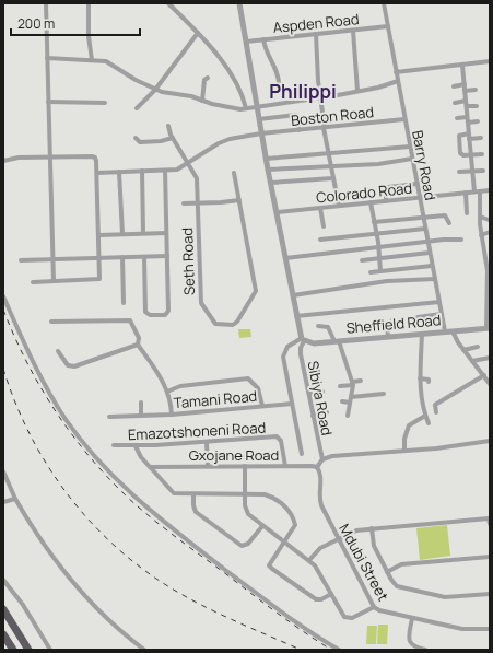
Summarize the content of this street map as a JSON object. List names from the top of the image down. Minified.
{"streets":{"street":["Aspden Road","Boston Road","Barry Road","Colorado Road","Seth Road","Sheffield Road","Sibiya Road","Tamani Road","Emazotshoneni Road","Gxojane Road","Mdubi Street"]},"crossings":[["Aspden Road","Barry Road"],["Boston Road","Barry Road"],["Boston Road","Seth Road"],["Barry Road","Colorado Road"],["Barry Road","Sheffield Road"],["Sheffield Road","Sibiya Road"],["Emazotshoneni Road","Gxojane Road"],["Gxojane Road","Mdubi Street"]],"districts":["Philippi"],"scale_bar":"200 m"}
